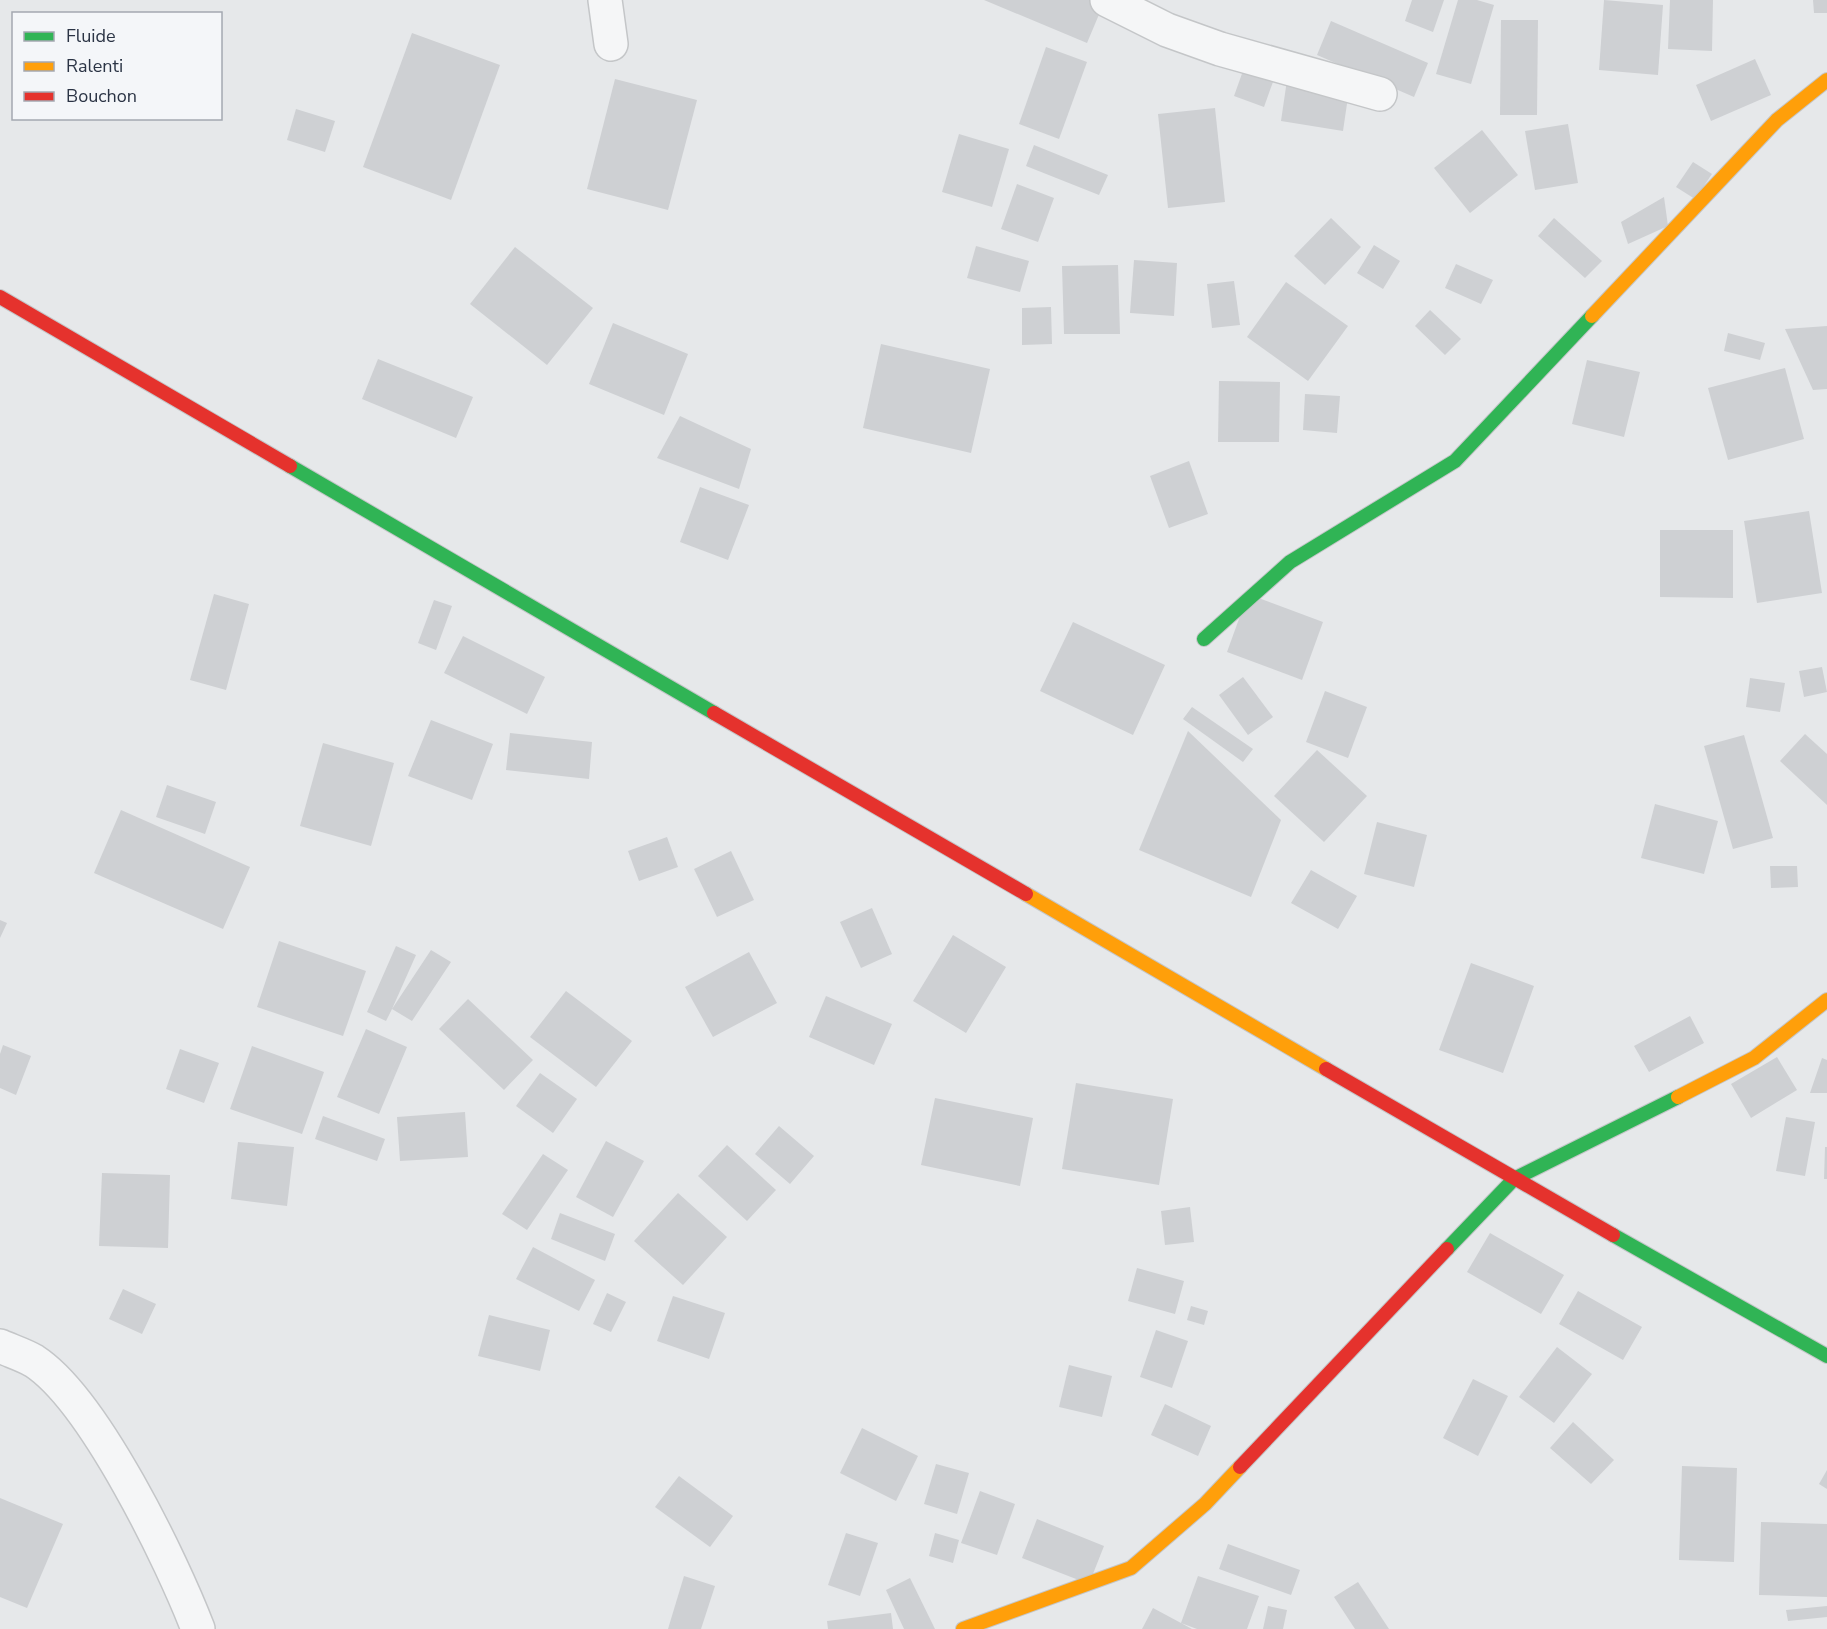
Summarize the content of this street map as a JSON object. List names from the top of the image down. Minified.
{"legend":["Fluide","Ralenti","Bouchon"]}
